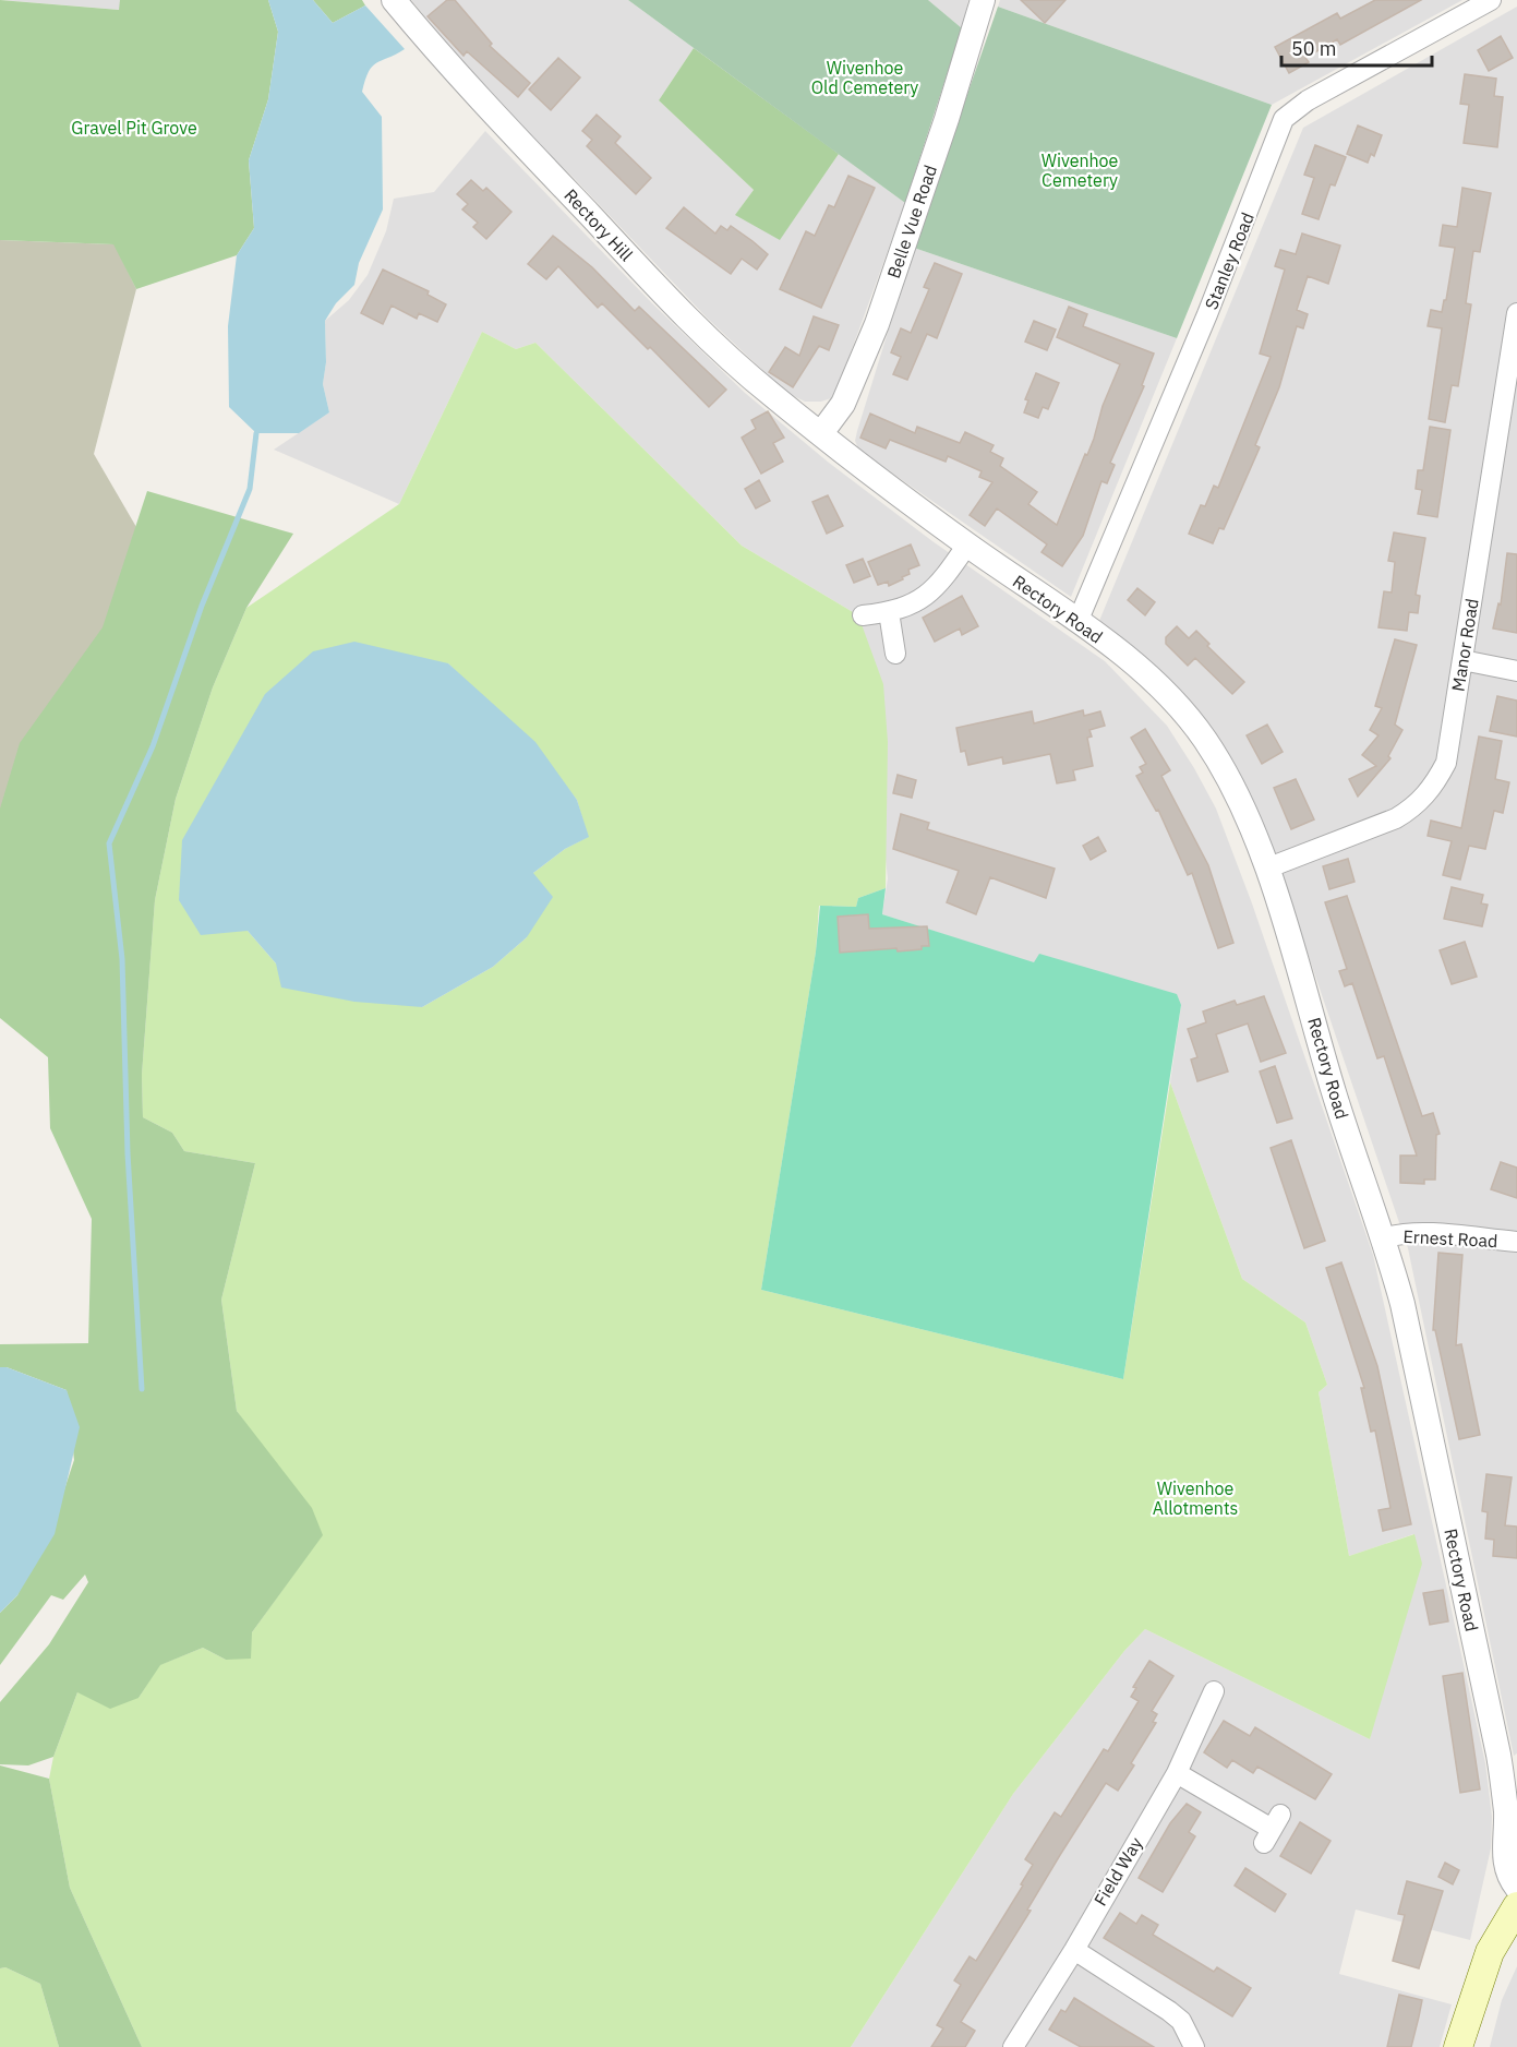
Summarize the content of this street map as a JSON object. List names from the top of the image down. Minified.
{"streets":{"street":["Belle Vue Road","Rectory Hill","Stanley Road","Rectory Road","Manor Road","Ernest Road","Field Way"]},"crossings":[["Belle Vue Road","Rectory Hill"],["Belle Vue Road","Rectory Road"],["Rectory Hill","Rectory Road"],["Stanley Road","Rectory Road"],["Rectory Road","Manor Road"],["Rectory Road","Ernest Road"]],"parks":["Wivenhoe Old Cemetery","Gravel Pit Grove","Wivenhoe Cemetery","Wivenhoe Allotments"],"scale_bar":"50 m"}
